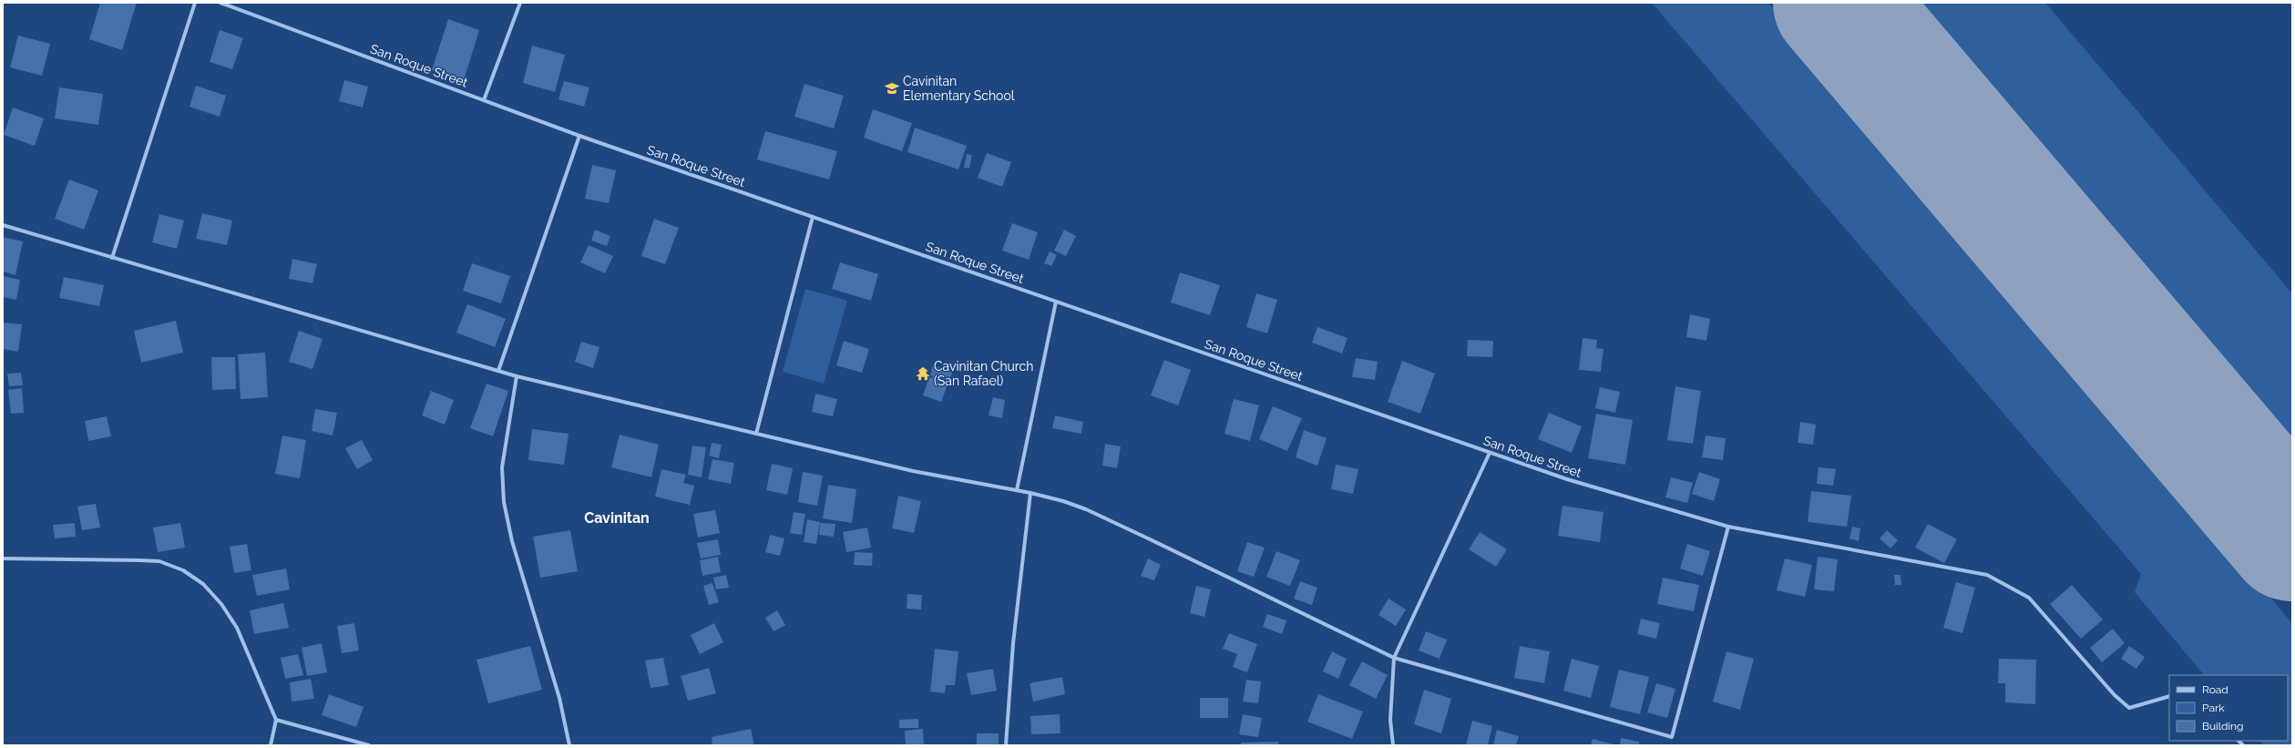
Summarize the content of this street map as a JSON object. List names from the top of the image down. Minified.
{"streets":{"street":["San Roque Street"]},"districts":["Cavinitan"],"places":{"school or university":["Cavinitan Elementary School"],"temple":["Cavinitan Church (San Rafael)"]},"legend":["Road","Park","Building"]}
